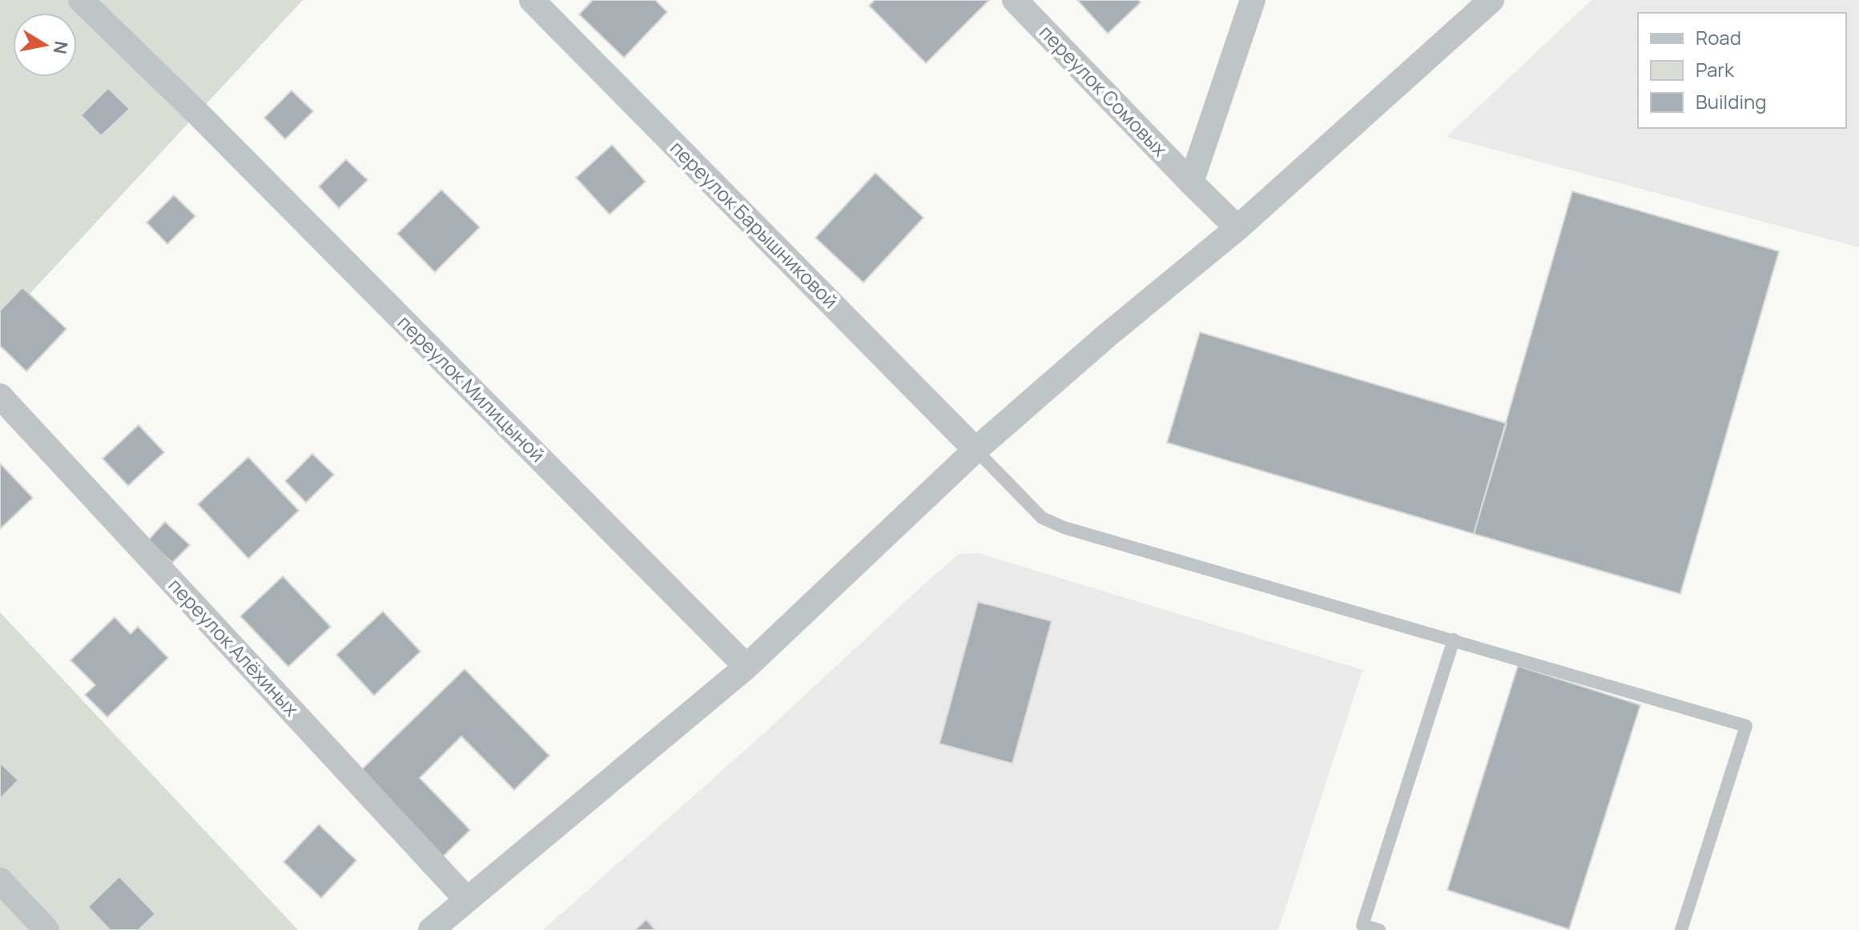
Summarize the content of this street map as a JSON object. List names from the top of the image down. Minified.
{"streets":{"street":["переулок Сомовых","переулок Барышниковой","переулок Милицыной","переулок Алёхиных"]},"legend":["Road","Park","Building"],"north":"right"}
